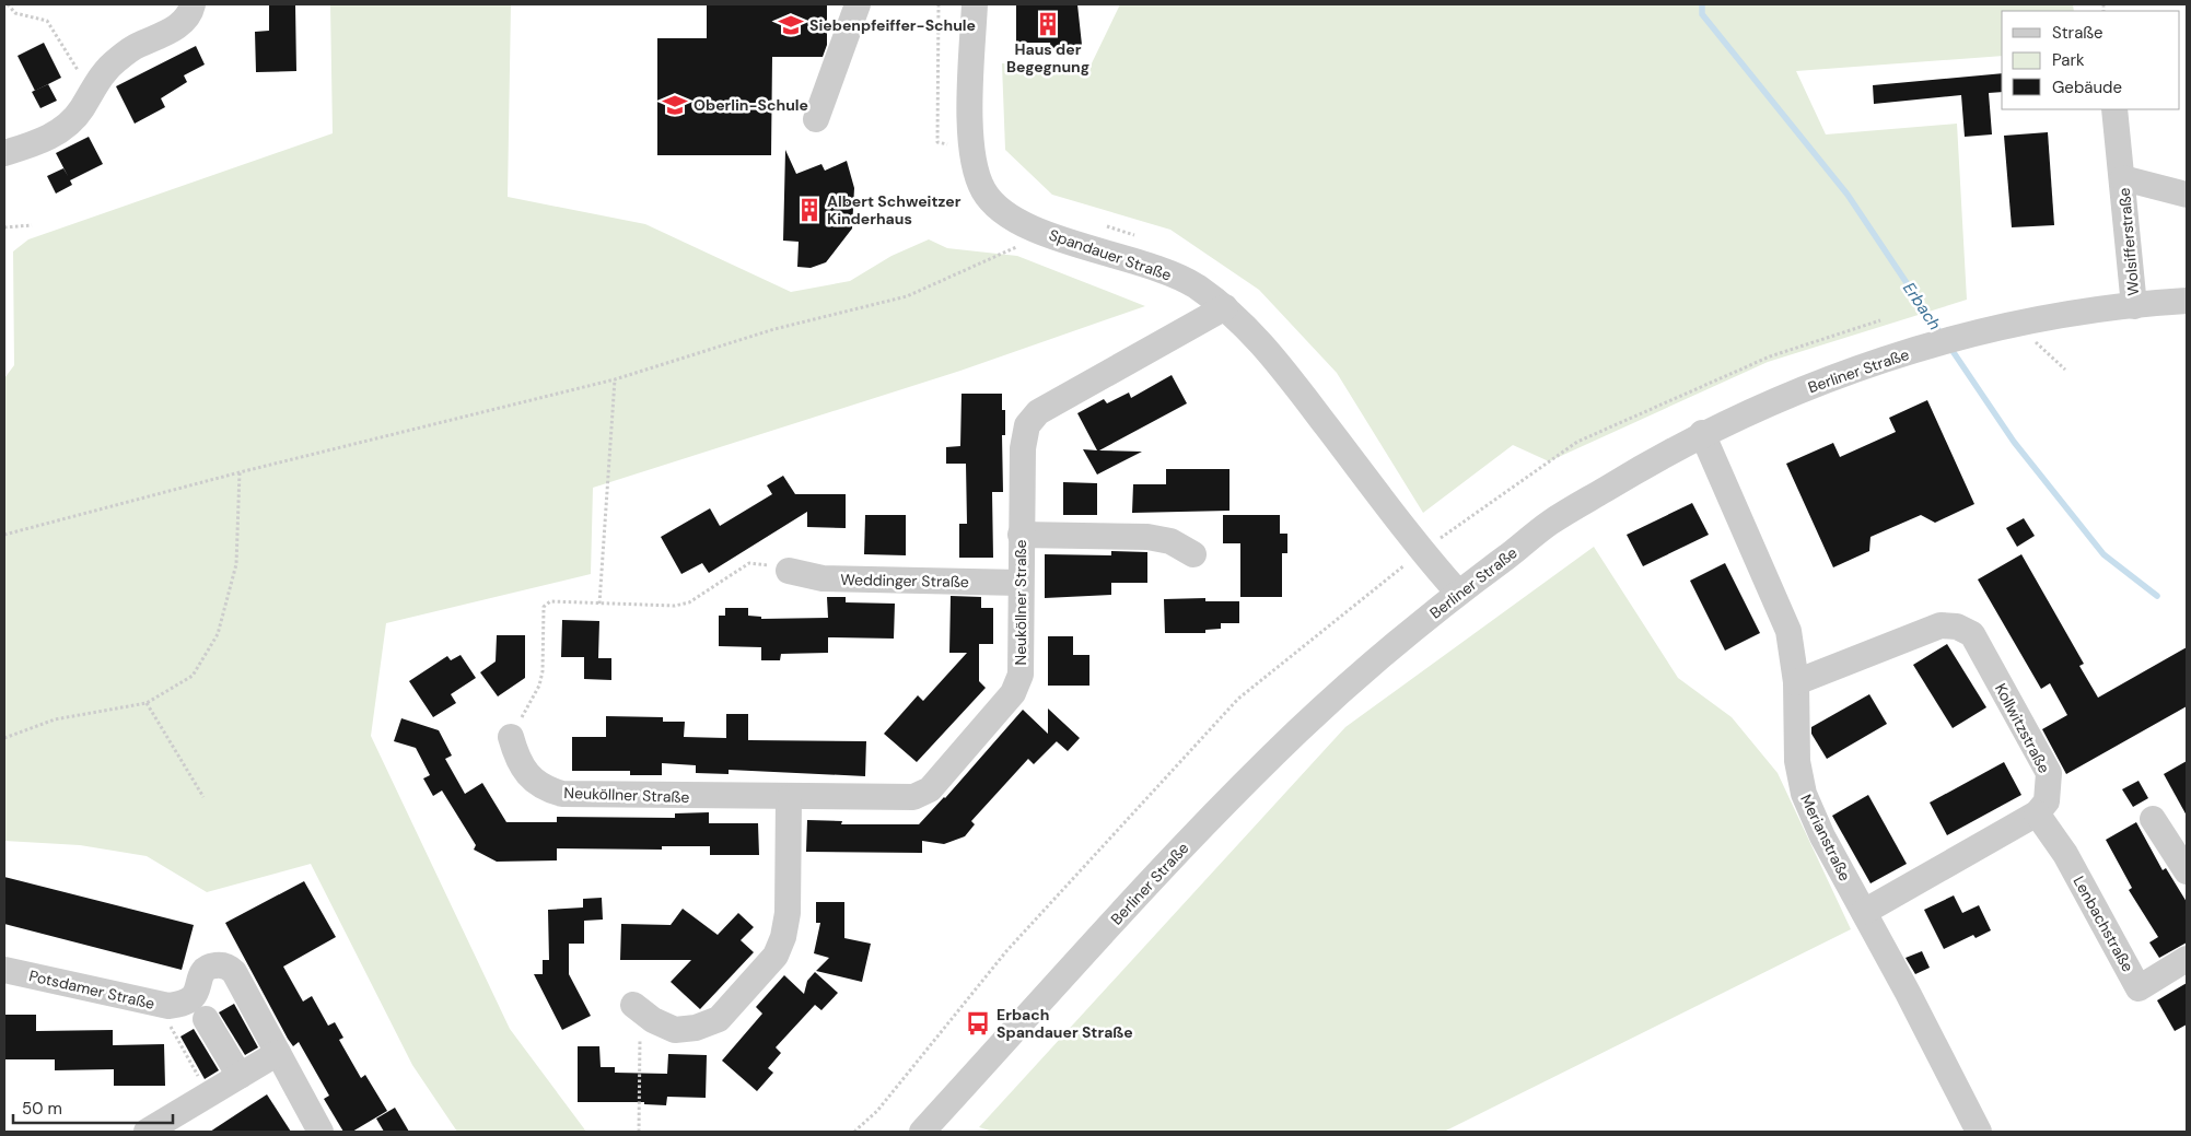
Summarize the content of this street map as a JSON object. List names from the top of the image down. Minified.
{"streets":{"street":["Wolsifferstraße","Spandauer Straße","Berliner Straße","Weddinger Straße","Neuköllner Straße","Kollwitzstraße","Merianstraße","Lenbachstraße","Potsdamer Straße"]},"crossings":[["Wolsifferstraße","Berliner Straße"],["Spandauer Straße","Berliner Straße"],["Spandauer Straße","Neuköllner Straße"],["Berliner Straße","Merianstraße"],["Weddinger Straße","Neuköllner Straße"],["Kollwitzstraße","Merianstraße"],["Kollwitzstraße","Lenbachstraße"]],"water":["Erbach"],"places":{"building":["Haus der Begegnung","Albert Schweitzer Kinderhaus"],"school or university":["Siebenpfeiffer-Schule","Oberlin-Schule"],"bus stop":["Erbach Spandauer Straße"]},"legend":["Straße","Park","Gebäude"],"scale_bar":"50 m"}
